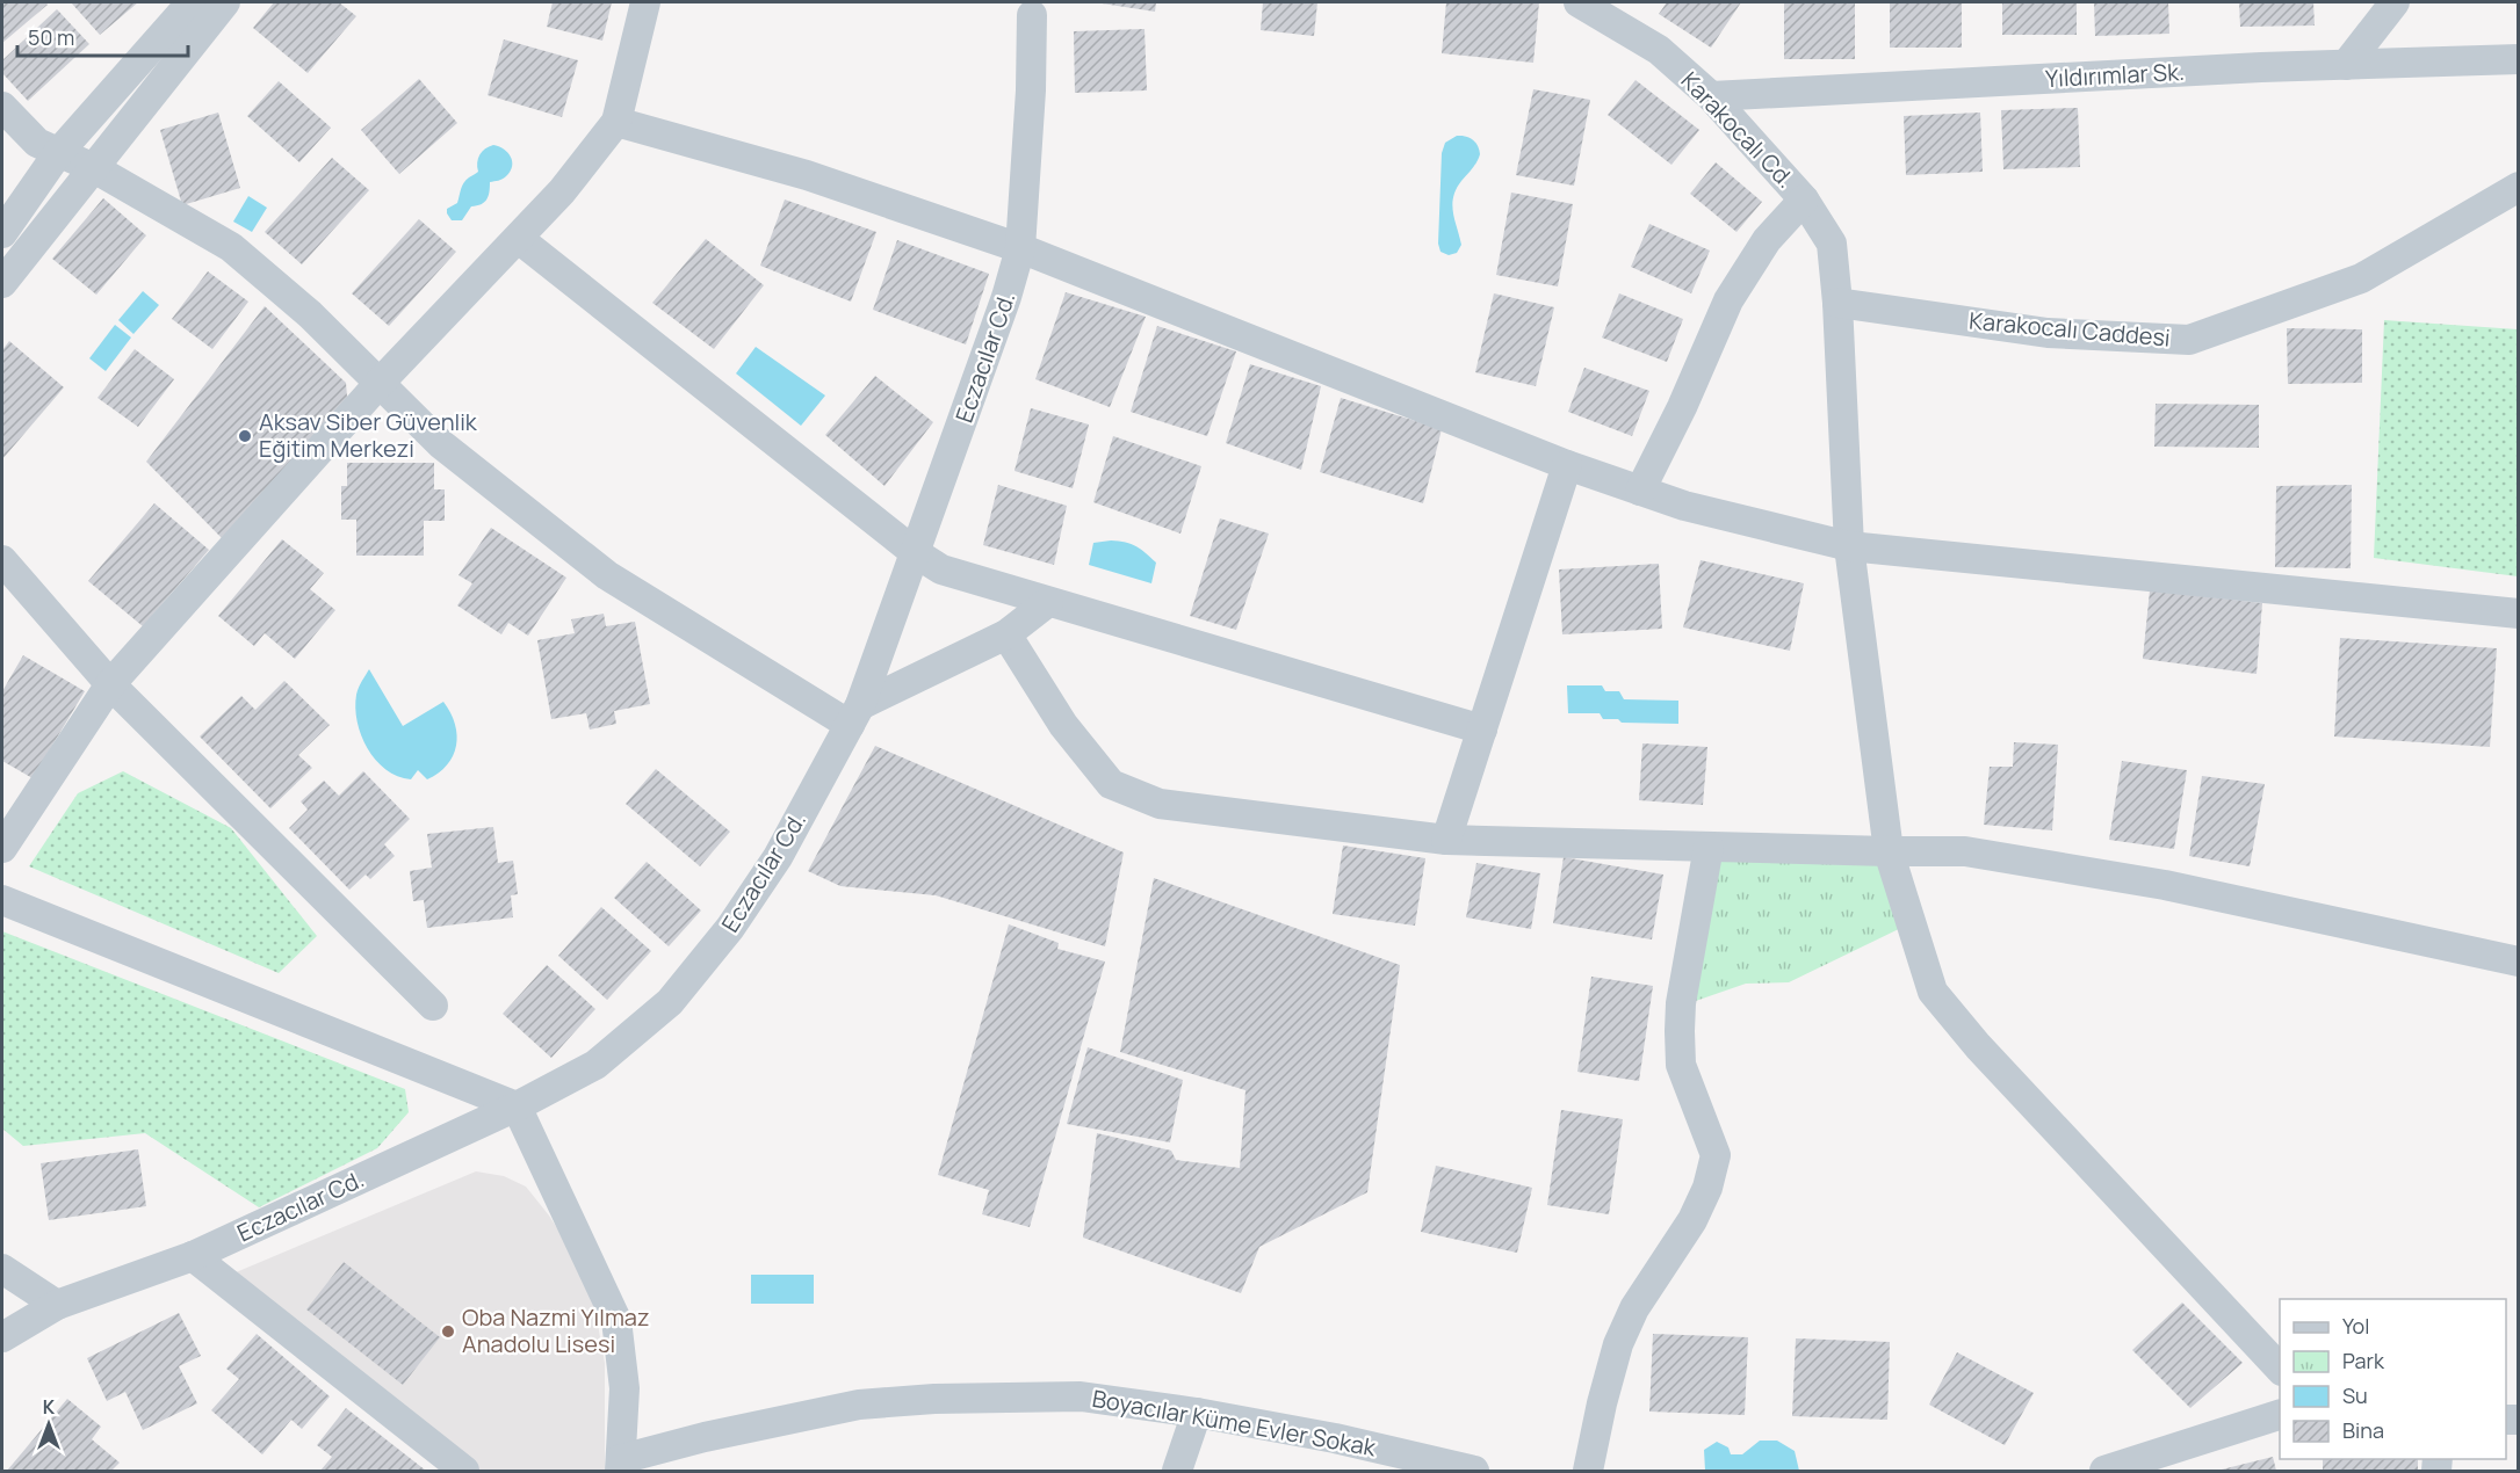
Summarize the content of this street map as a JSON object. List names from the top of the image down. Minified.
{"streets":{"street":["Yıldırımlar Sk.","Karakocalı Cd.","Karakocalı Caddesi","Eczacılar Cd.","Boyacılar Küme Evler Sokak"]},"crossings":[["Yıldırımlar Sk.","Karakocalı Cd."],["Karakocalı Cd.","Karakocalı Caddesi"]],"places":["Aksav Siber Güvenlik Eğitim Merkezi","Oba Nazmi Yılmaz Anadolu Lisesi"],"legend":["Yol","Park","Su","Bina"],"scale_bar":"50 m","north":"top"}
